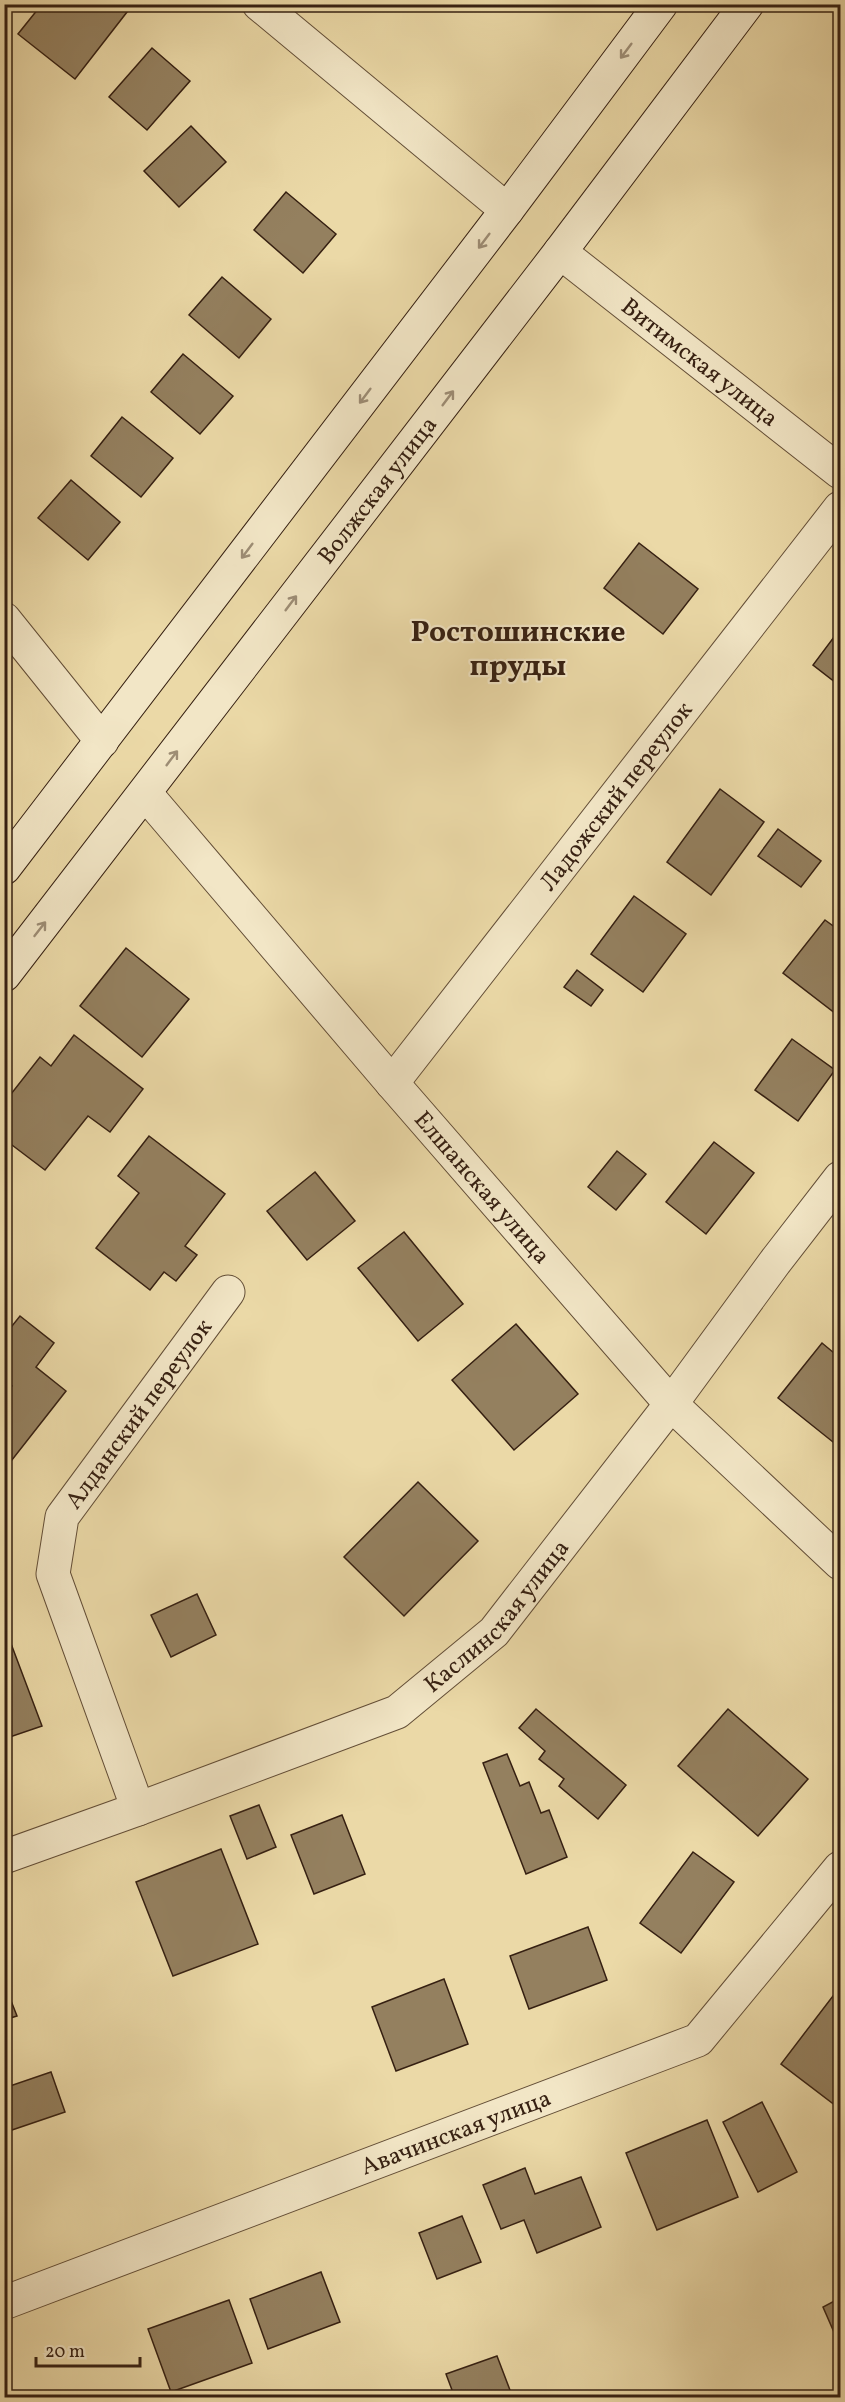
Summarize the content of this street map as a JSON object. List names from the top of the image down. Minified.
{"streets":{"street":["Витимская улица","Волжская улица","Ладожский переулок","Елшанская улица","Алданский переулок","Каслинская улица","Авачинская улица"]},"crossings":[["Витимская улица","Волжская улица"],["Волжская улица","Елшанская улица"],["Ладожский переулок","Елшанская улица"],["Елшанская улица","Каслинская улица"],["Алданский переулок","Каслинская улица"]],"districts":["Ростошинские пруды"],"scale_bar":"20 m"}
